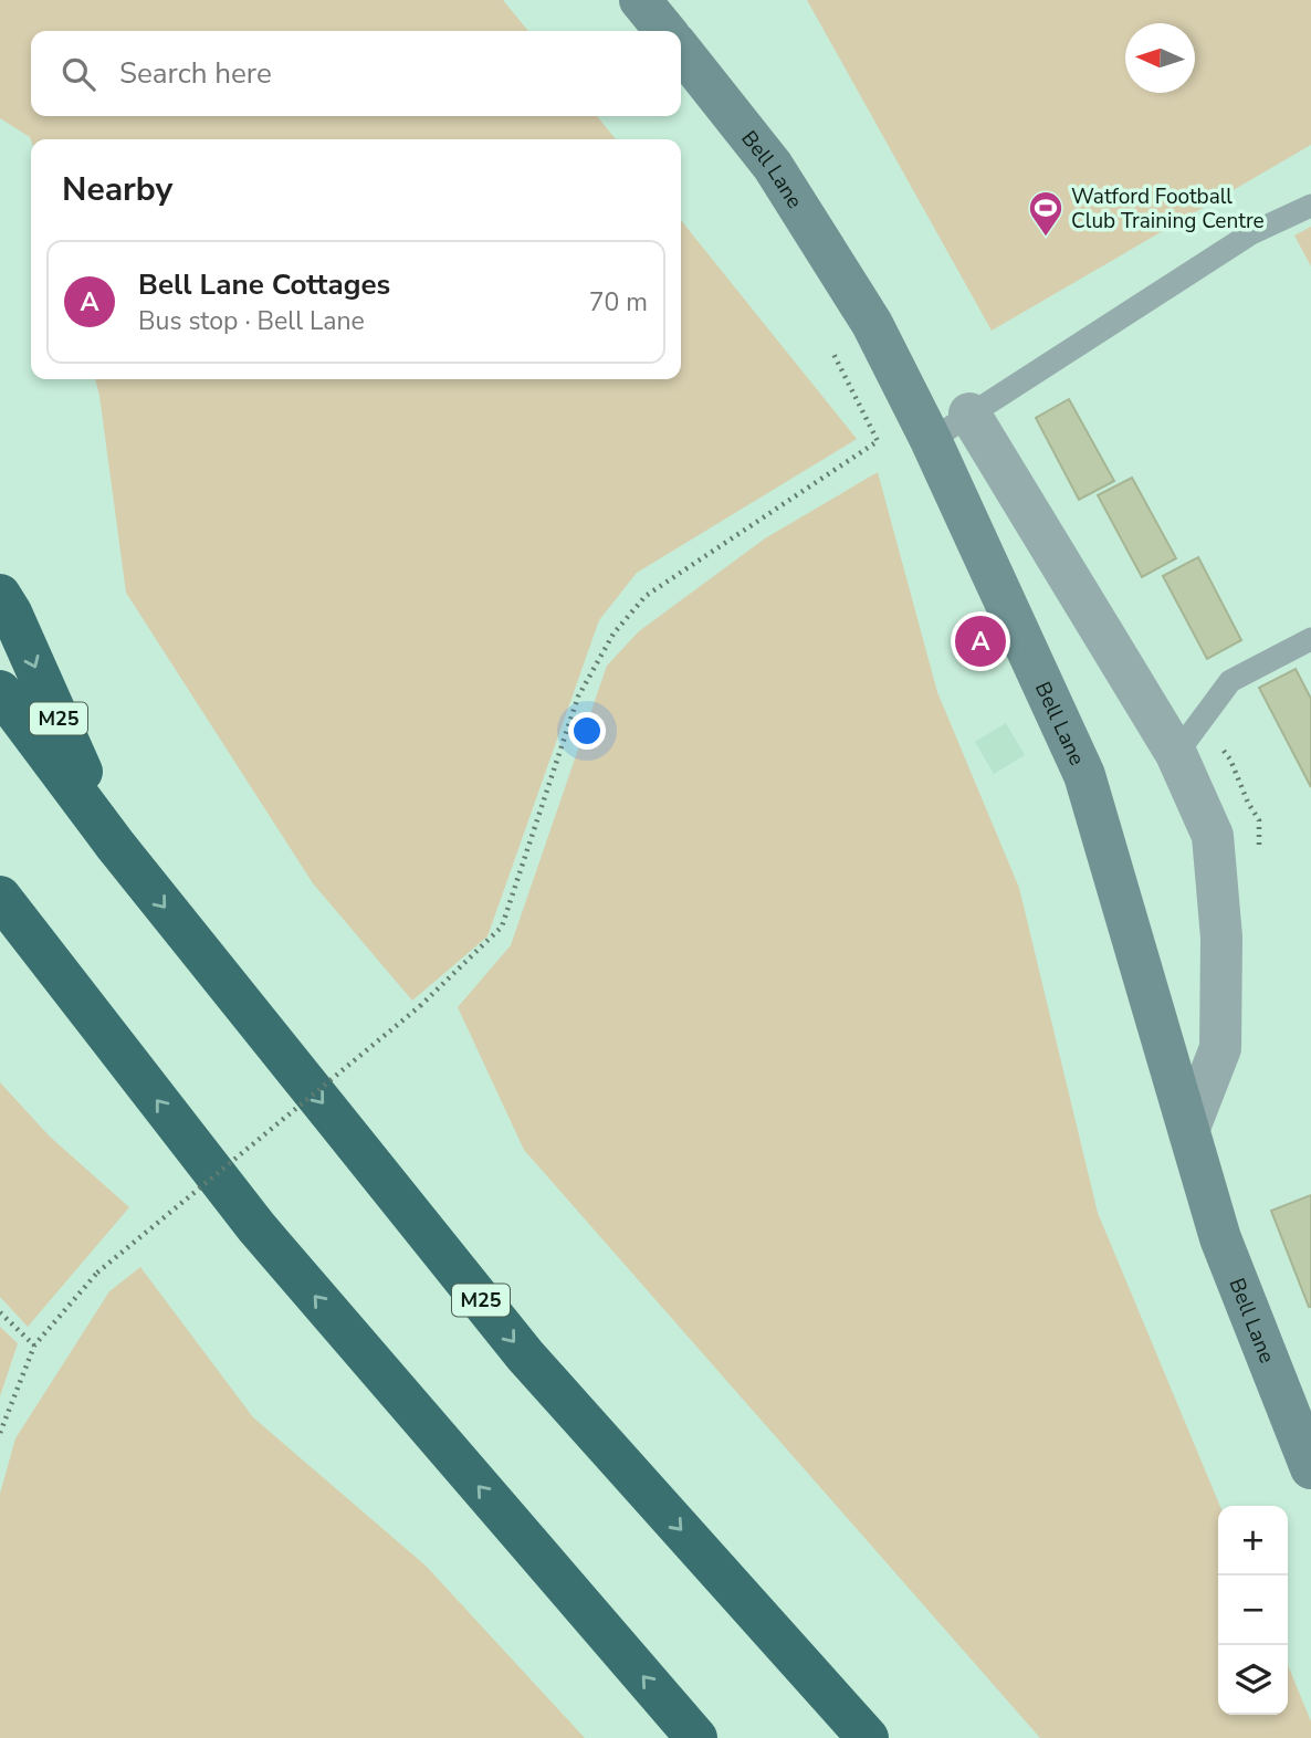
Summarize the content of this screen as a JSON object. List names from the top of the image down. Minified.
{"streets":{"highway":["M25"],"main road":["Bell Lane"]},"places":{"sports":["Watford Football Club Training Centre"]},"north":"left","page":{"search":"Search here","heading":"Nearby","list":[{"mark":"A","name":"Bell Lane Cottages","note":"Bus stop · Bell Lane","value":"70 m"}],"pins":"A","map_buttons":["+","−"]}}
